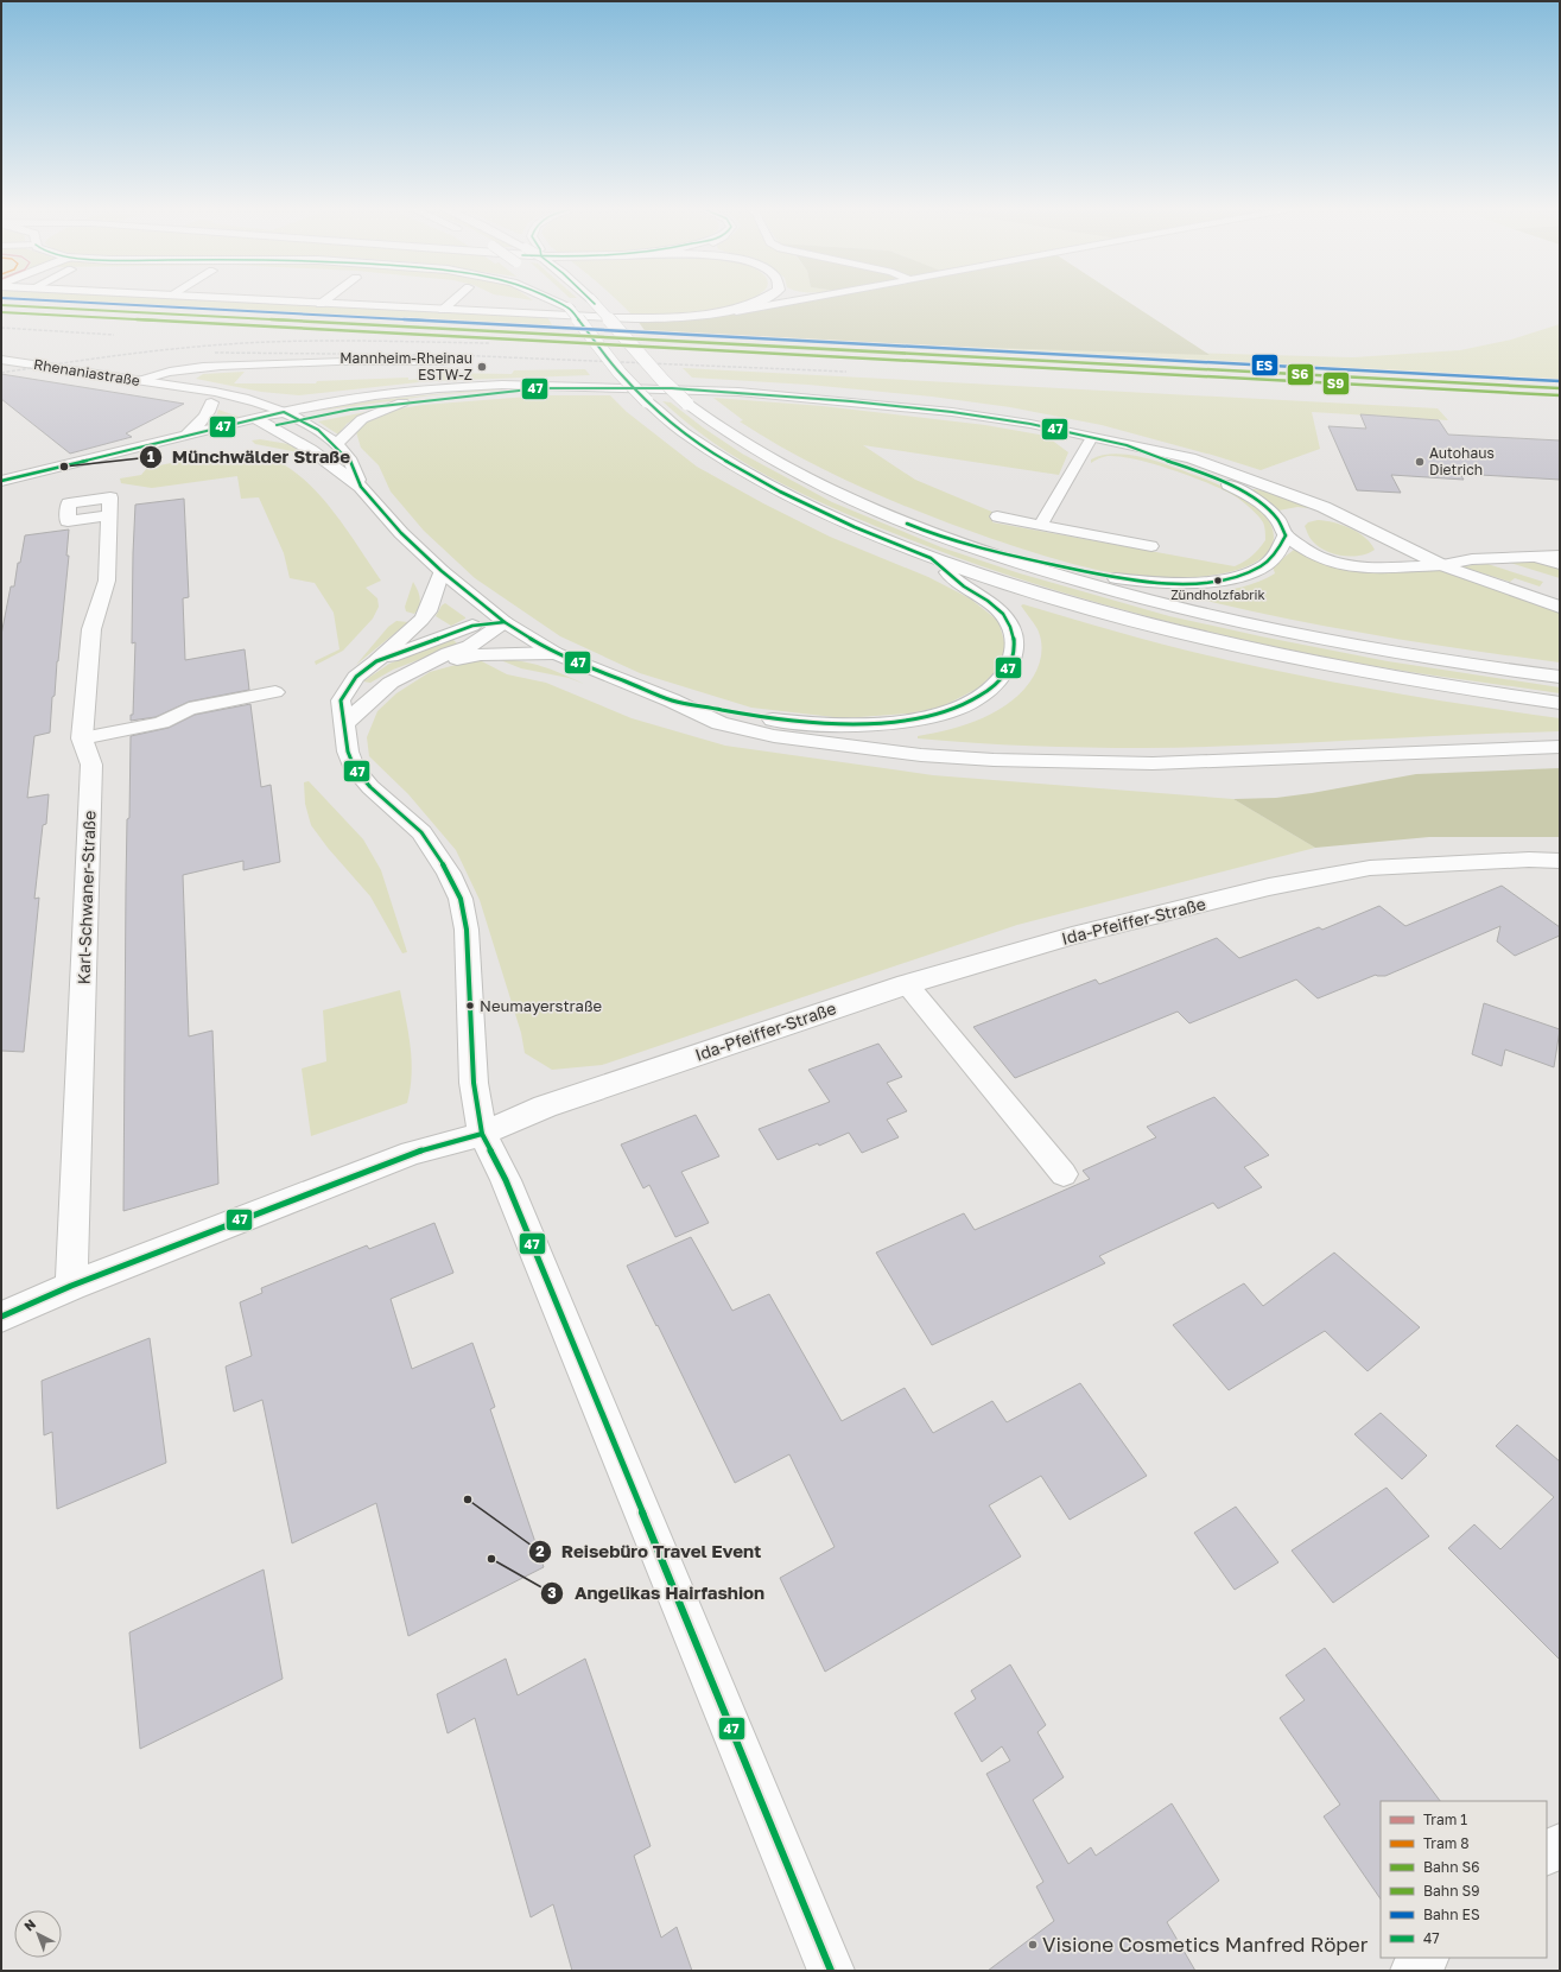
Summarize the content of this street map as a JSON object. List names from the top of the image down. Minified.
{"streets":{"main road":["Rhenaniastraße","Karl-Schwaner-Straße","Ida-Pfeiffer-Straße"]},"crossings":[["Karl-Schwaner-Straße","Ida-Pfeiffer-Straße"]],"places":["Mannheim-Rheinau ESTW-Z","Autohaus Dietrich","Münchwälder Straße","Zündholzfabrik","Neumayerstraße","Reisebüro Travel Event","Angelikas Hairfashion","Visione Cosmetics Manfred Röper"],"lines":["rail line ES","transit line 47","rail line S6","rail line S9"],"legend":["Tram 1","Tram 8","Bahn S6","Bahn S9","Bahn ES","47"],"north":"top left"}
